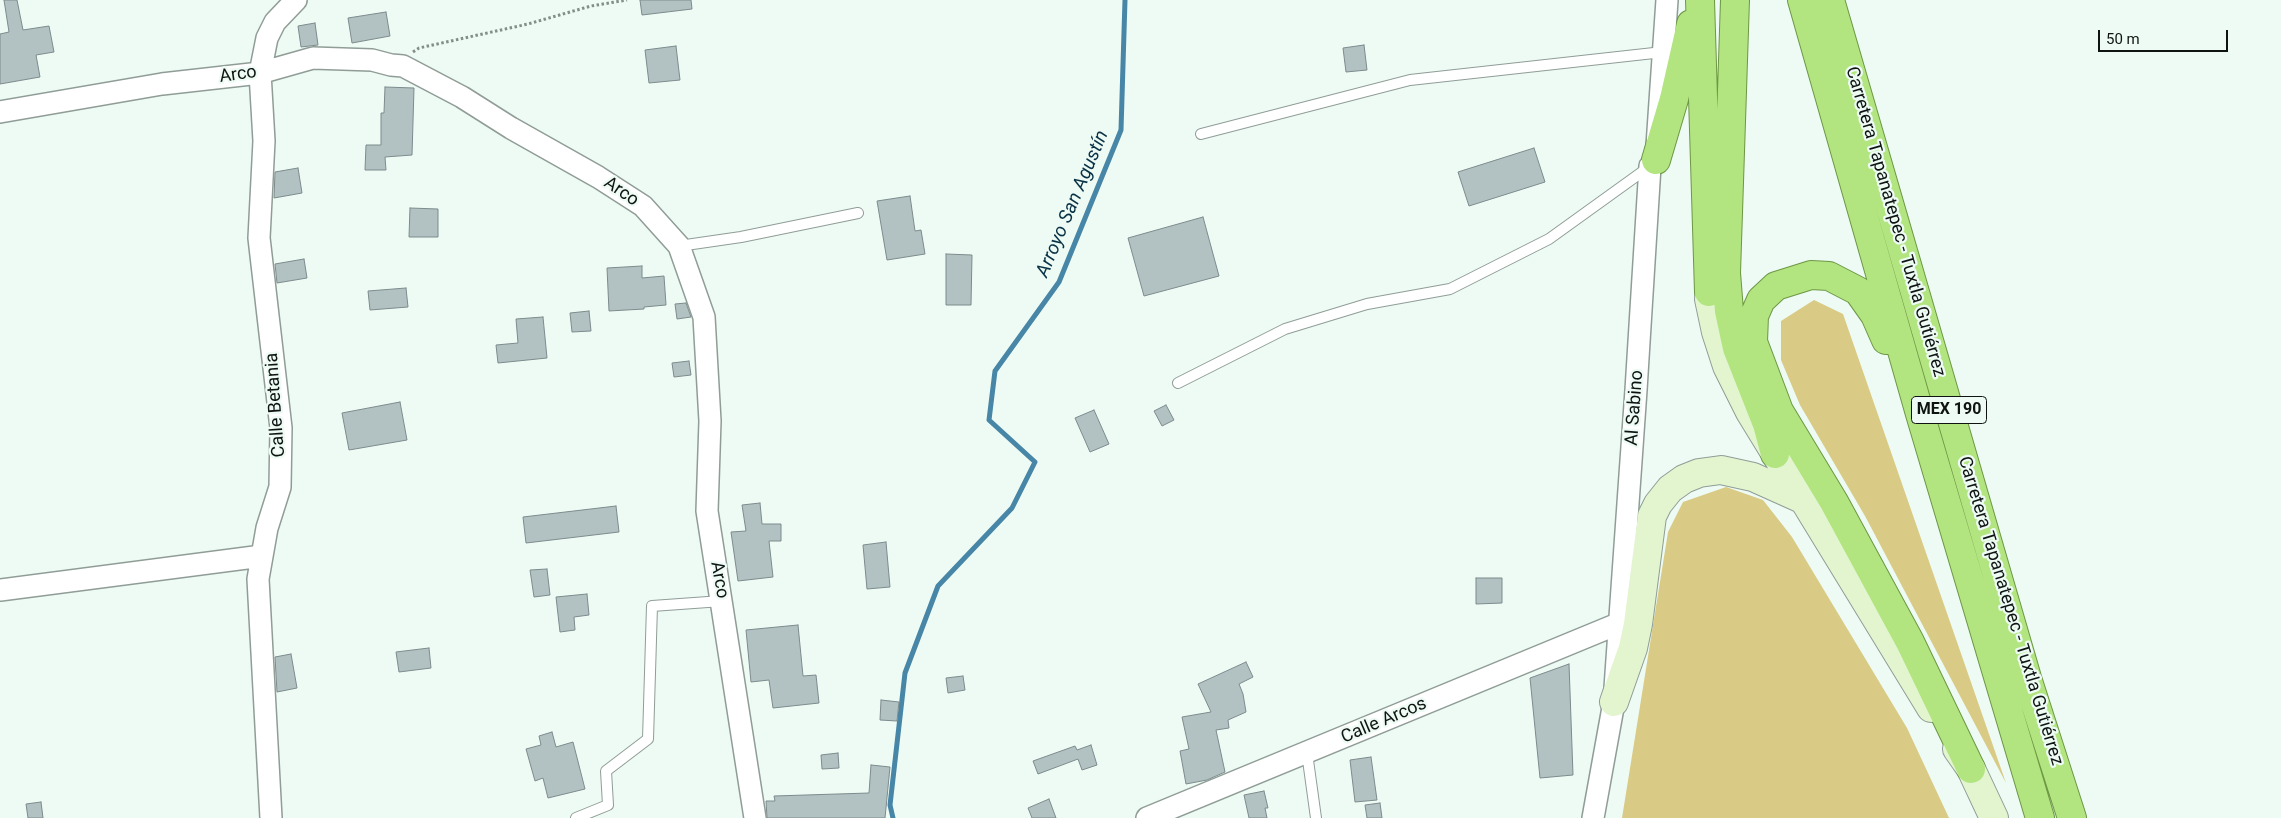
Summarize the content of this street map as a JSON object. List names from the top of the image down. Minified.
{"streets":{"highway":["Carretera Tapanatepec - Tuxtla Gutiérrez","MEX 190"],"street":["Arco","Calle Betania","Al Sabino","Calle Arcos"]},"crossings":[["Arco","Calle Betania"],["Al Sabino","Calle Arcos"]],"water":["Arroyo San Agustín"],"scale_bar":"50 m"}
